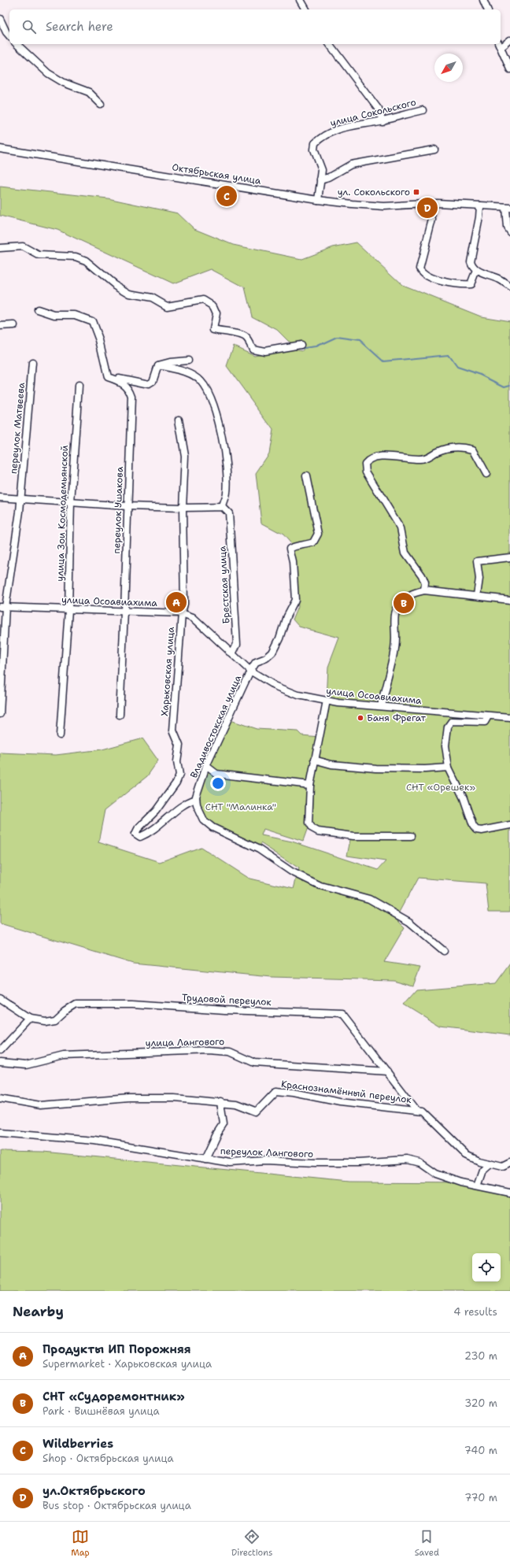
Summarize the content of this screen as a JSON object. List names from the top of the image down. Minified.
{"streets":{"street":["улица Сокольского","Октябрьская улица","переулок Матвеева","переулок Ушакова","улица Зои Космодемьянской","Брестская улица","улица Осоавиахима","Харьковская улица","Владивостокская улица","Трудовой переулок","улица Лангового","Краснознамённый переулок","переулок Лангового"]},"crossings":[["улица Сокольского","Октябрьская улица"],["переулок Матвеева","улица Осоавиахима"],["переулок Ушакова","улица Осоавиахима"],["улица Зои Космодемьянской","улица Осоавиахима"],["Брестская улица","улица Осоавиахима"],["улица Осоавиахима","Харьковская улица"],["улица Осоавиахима","Владивостокская улица"],["Харьковская улица","Владивостокская улица"],["Трудовой переулок","улица Лангового"],["Трудовой переулок","Краснознамённый переулок"]],"parks":["СНТ «Орешек»","СНТ \"Малинка\""],"places":{"transit":["ул. Сокольского"],"other":["Баня Фрегат"]},"north":"bottom left","page":{"search":"Search here","pins":["C","D","A","B"],"heading":["Nearby","4 results"],"list":[{"mark":"A","name":"Продукты ИП Порожняя","note":"Supermarket · Харьковская улица","value":"230 m"},{"mark":"B","name":"СНТ «Судоремонтник»","note":"Park · Вишнёвая улица","value":"320 m"},{"mark":"C","name":"Wildberries","note":"Shop · Октябрьская улица","value":"740 m"},{"mark":"D","name":"ул.Октябрьского","note":"Bus stop · Октябрьская улица","value":"770 m"}],"nav":["Map","Directions","Saved"]}}
